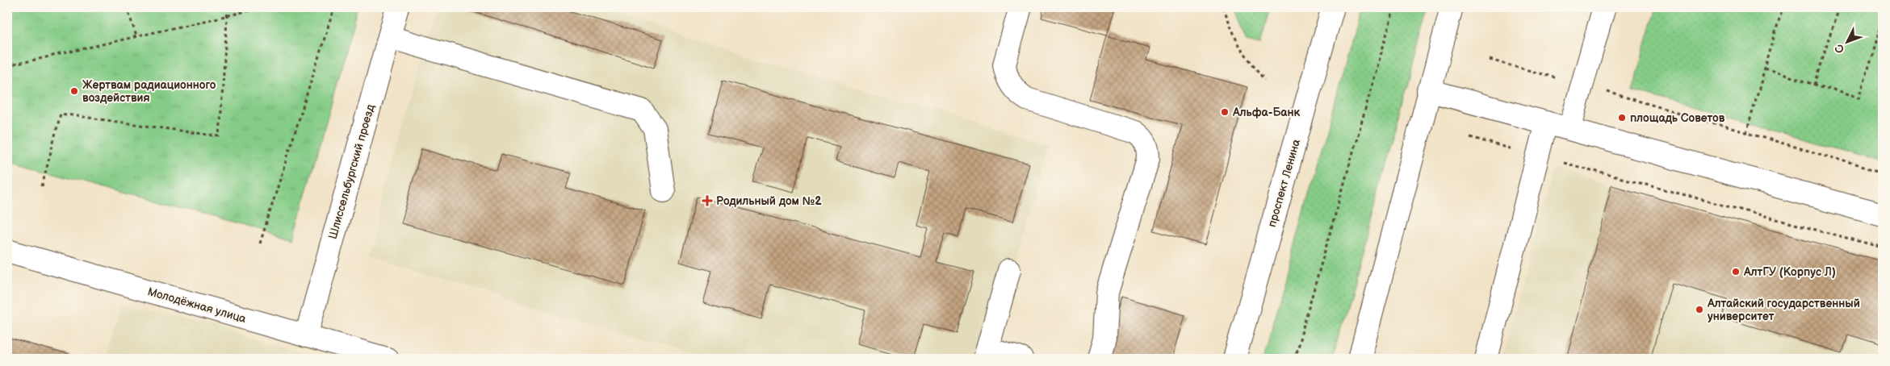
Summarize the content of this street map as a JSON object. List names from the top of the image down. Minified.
{"streets":{"street":["Шлиссельбургский проезд","проспект Ленина","Молодёжная улица"]},"crossings":[["Шлиссельбургский проезд","Молодёжная улица"]],"places":{"other":["Жертвам радиационного воздействия","Альфа-Банк","площадь Советов","АлтГУ (Корпус Л)","Алтайский государственный университет"],"health":["Родильный дом №2"]},"north":"bottom left"}
